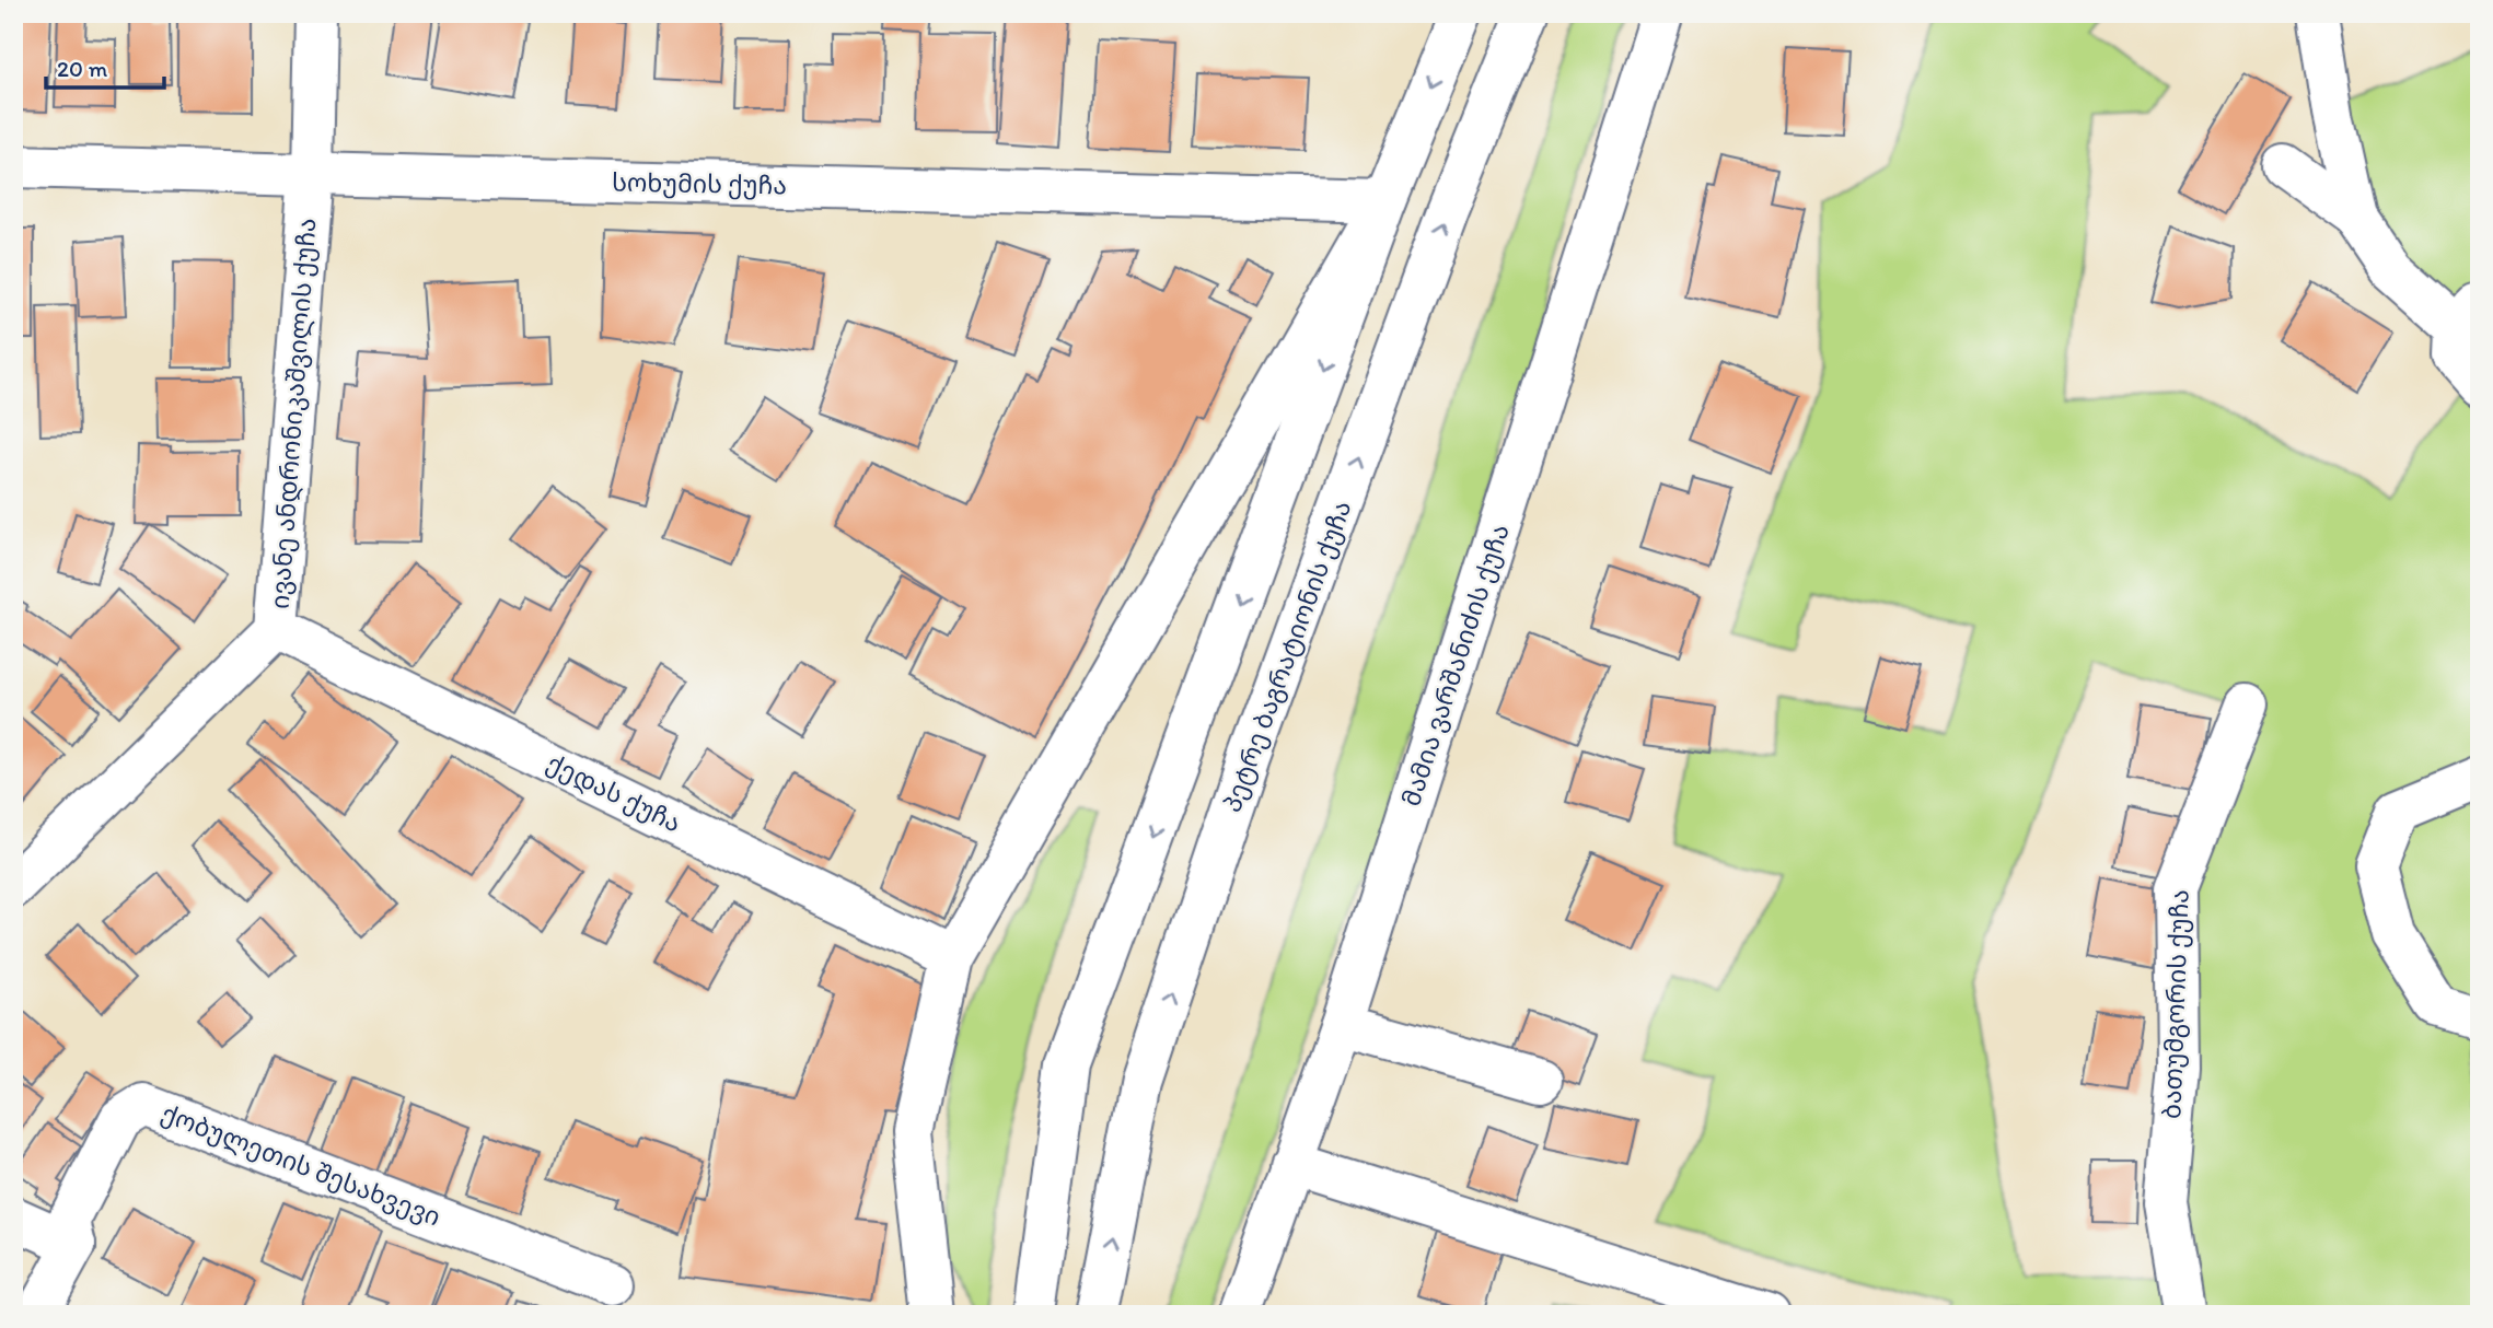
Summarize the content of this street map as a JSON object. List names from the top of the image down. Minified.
{"streets":{"street":["სოხუმის ქუჩა","ივანე ანდრონიკაშვილის ქუჩა","პეტრე ბაგრატიონის ქუჩა","მამია ვარშანიძის ქუჩა","ქედას ქუჩა","ბათუმგორის ქუჩა","ქობულეთის შესახვევი"]},"crossings":[["სოხუმის ქუჩა","ივანე ანდრონიკაშვილის ქუჩა"],["ივანე ანდრონიკაშვილის ქუჩა","ქედას ქუჩა"]],"scale_bar":"20 m"}
